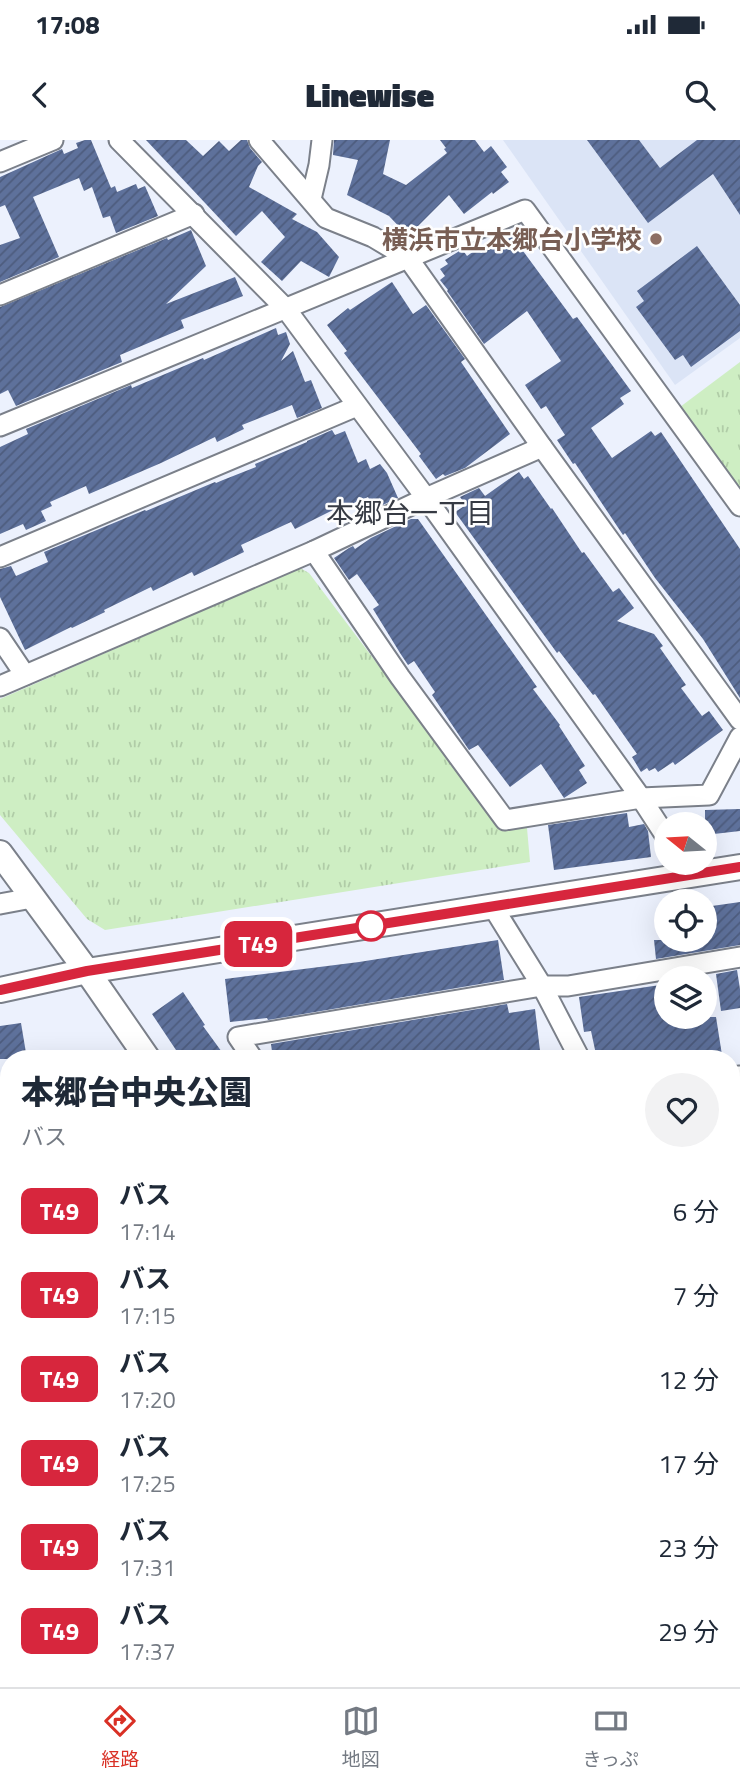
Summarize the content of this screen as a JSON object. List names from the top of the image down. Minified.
{"districts":["本郷台一丁目"],"places":["横浜市立本郷台小学校"],"lines":["bus line T49"],"north":"left","page":{"status":"17:08","header":"Linewise","on_map":"T49","heading":["本郷台中央公園","バス"],"list":[{"mark":"T49","name":"バス","note":"17:14","value":"6 分"},{"mark":"T49","name":"バス","note":"17:15","value":"7 分"},{"mark":"T49","name":"バス","note":"17:20","value":"12 分"},{"mark":"T49","name":"バス","note":"17:25","value":"17 分"},{"mark":"T49","name":"バス","note":"17:31","value":"23 分"},{"mark":"T49","name":"バス","note":"17:37","value":"29 分"}],"tabs":["経路","地図","きっぷ"]}}
